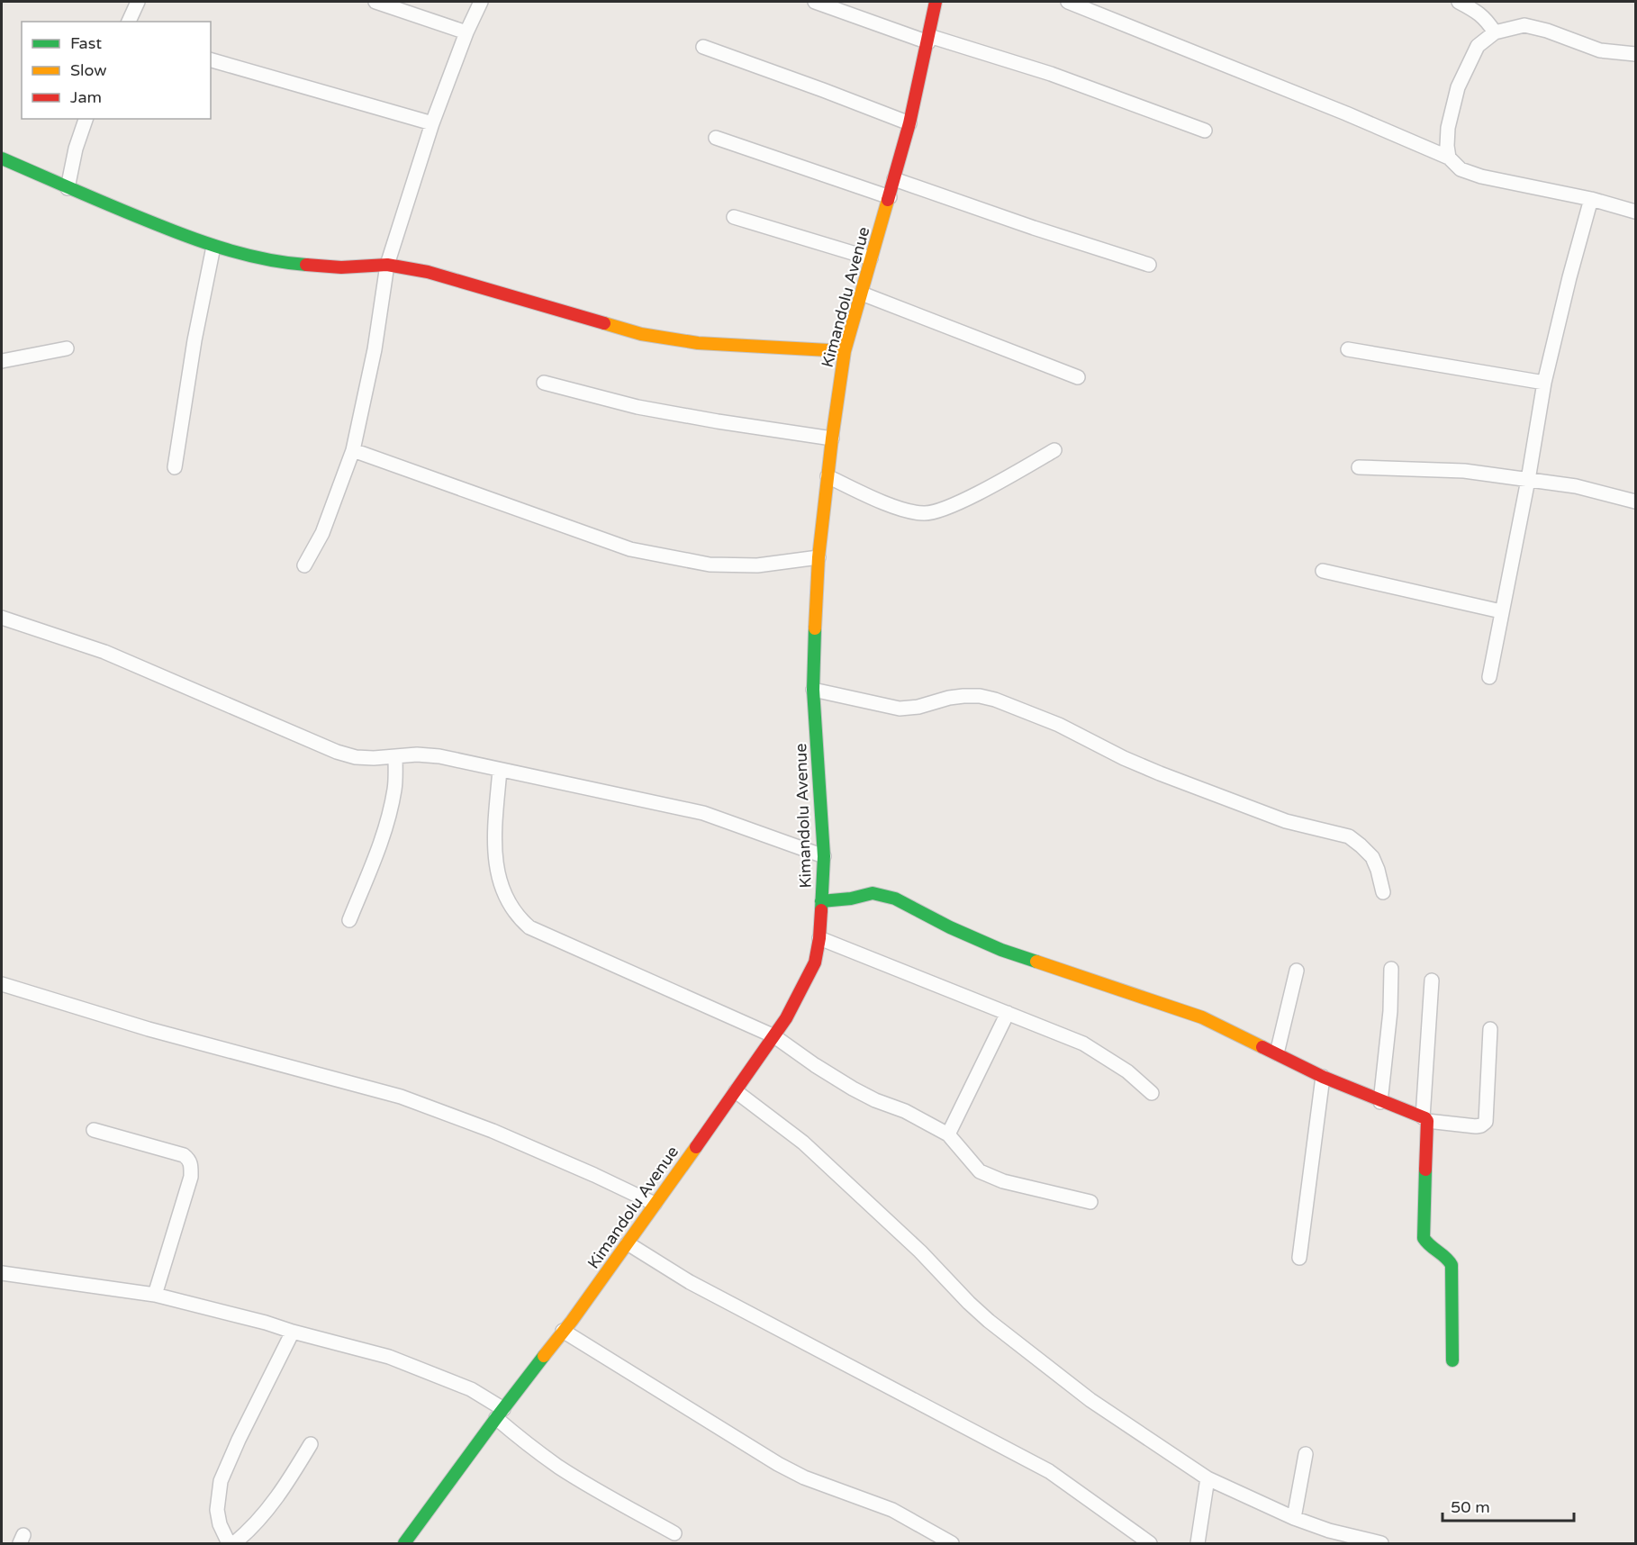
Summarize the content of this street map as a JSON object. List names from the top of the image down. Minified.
{"streets":{"street":["Kimandolu Avenue"]},"legend":["Fast","Slow","Jam"],"scale_bar":"50 m"}
